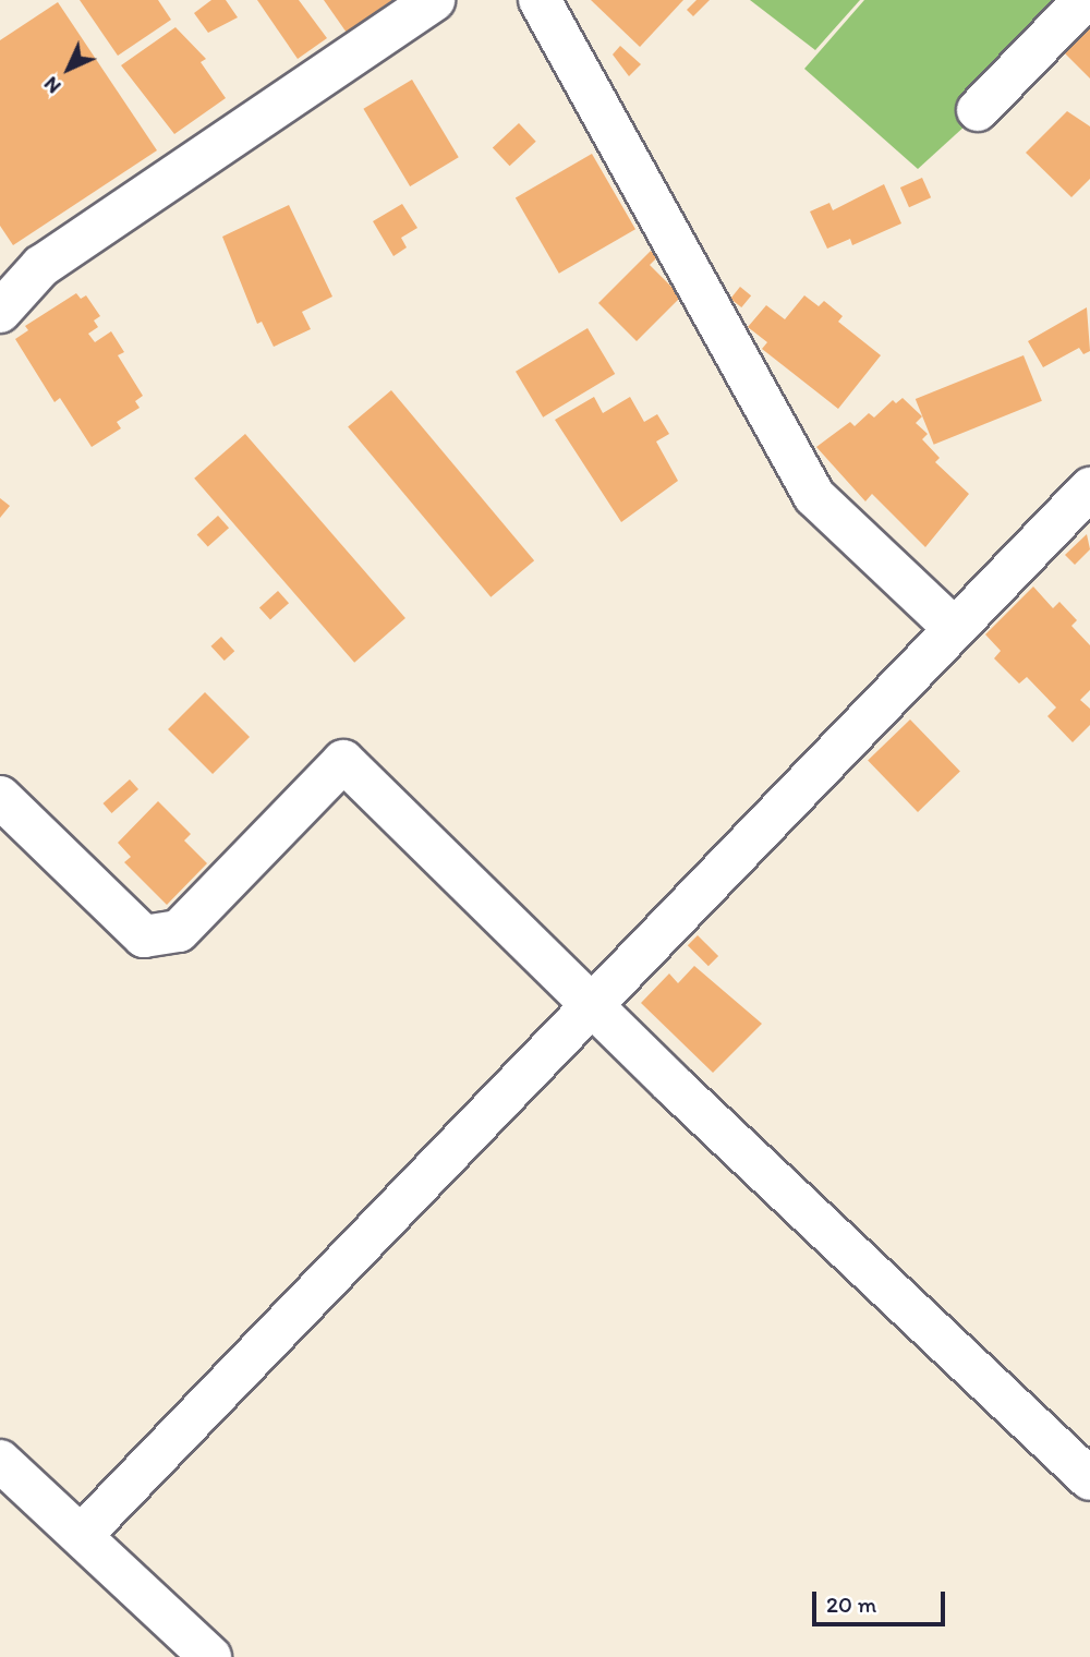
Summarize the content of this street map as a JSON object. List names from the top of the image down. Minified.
{"scale_bar":"20 m","north":"bottom left"}
